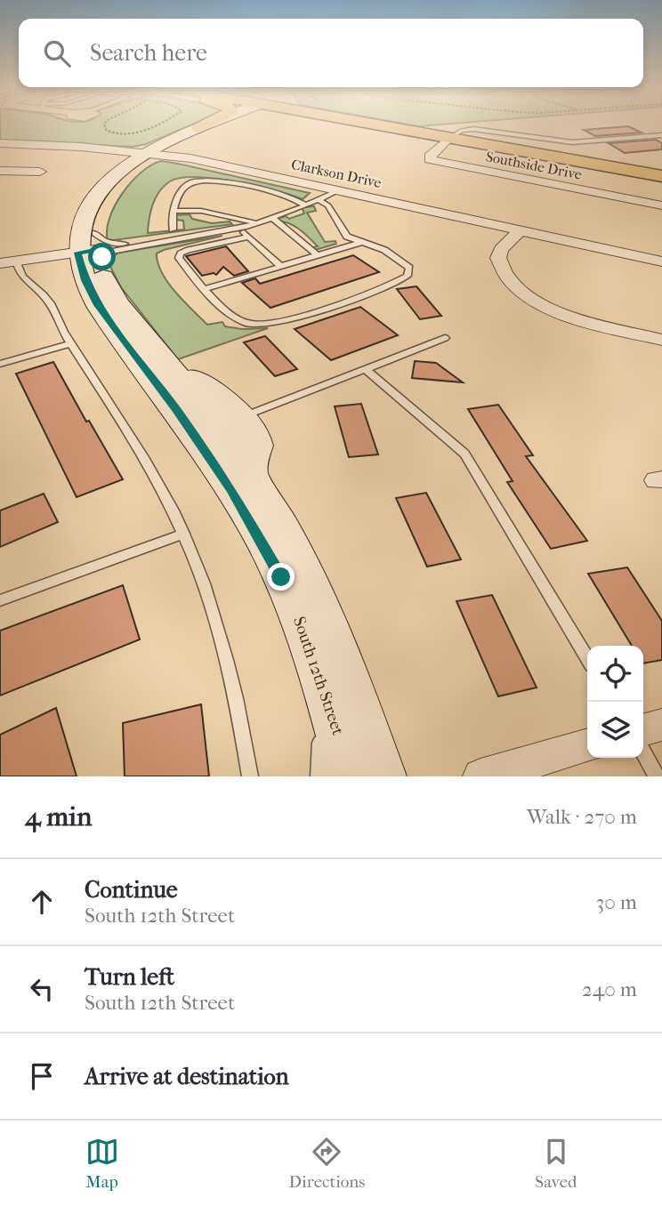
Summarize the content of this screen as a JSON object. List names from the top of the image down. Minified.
{"streets":{"main road":["South 12th Street"],"street":["Southside Drive","Clarkson Drive"]},"page":{"search":"Search here","heading":["4 min","Walk · 270 m"],"list":[["Continue","South 12th Street","30 m"],["Turn left","South 12th Street","240 m"],"Arrive at destination"],"nav":["Map","Directions","Saved"]}}
